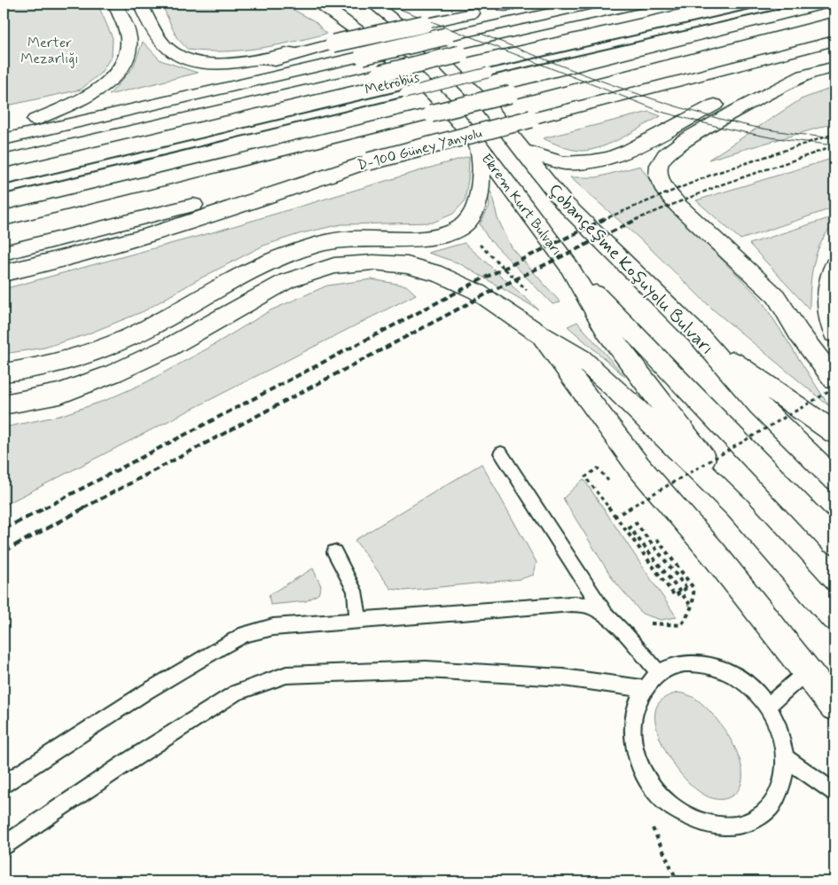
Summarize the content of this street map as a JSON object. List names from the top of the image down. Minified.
{"streets":{"main road":["D-100 Güney Yanyolu","Ekrem Kurt Bulvarı","Çobançeşme Koşuyolu Bulvarı"],"lane":["Metrobüs"]},"parks":["Merter Mezarlığı"]}
